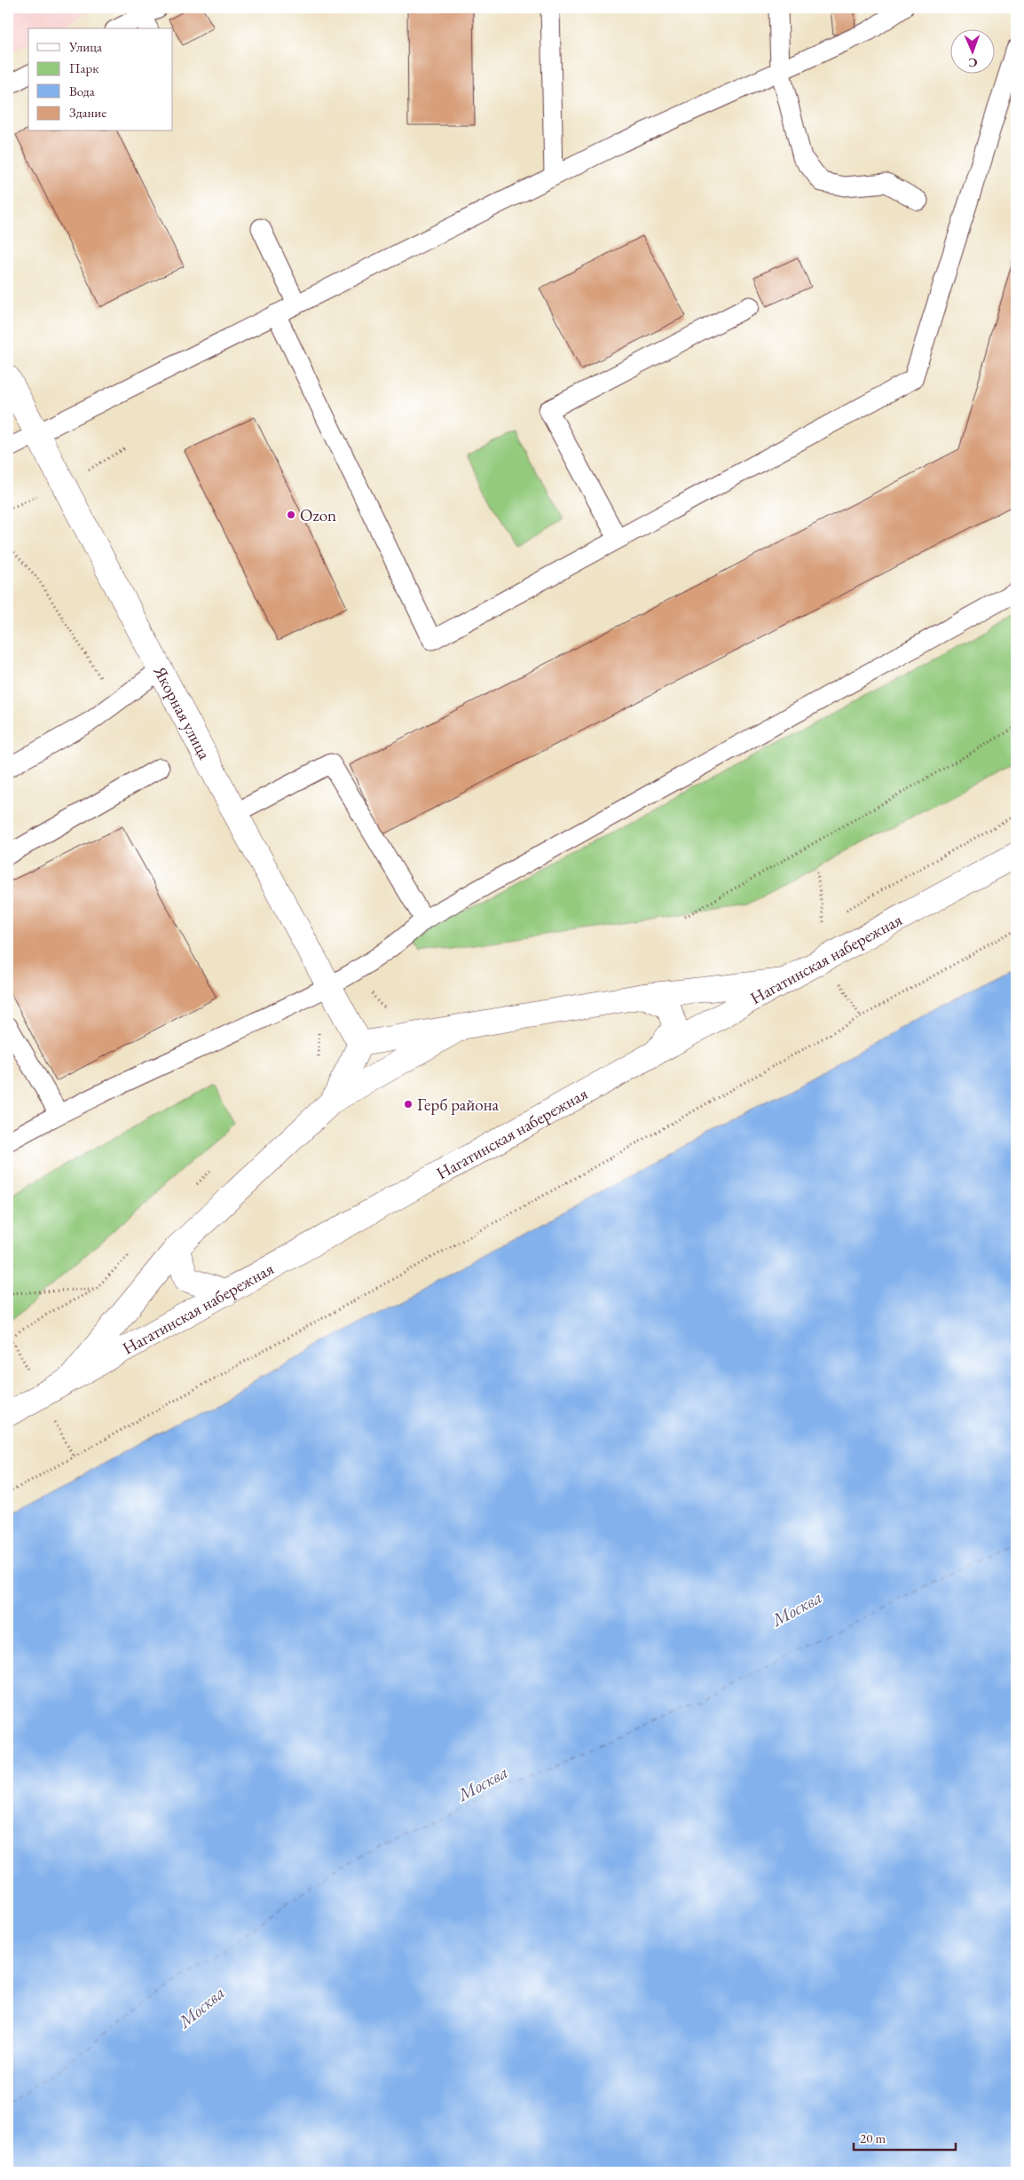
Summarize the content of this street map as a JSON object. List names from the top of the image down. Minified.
{"streets":{"street":["Якорная улица","Нагатинская набережная"]},"water":["Москва"],"places":["Ozon","Герб района"],"legend":["Улица","Парк","Вода","Здание"],"scale_bar":"20 m","north":"bottom"}
